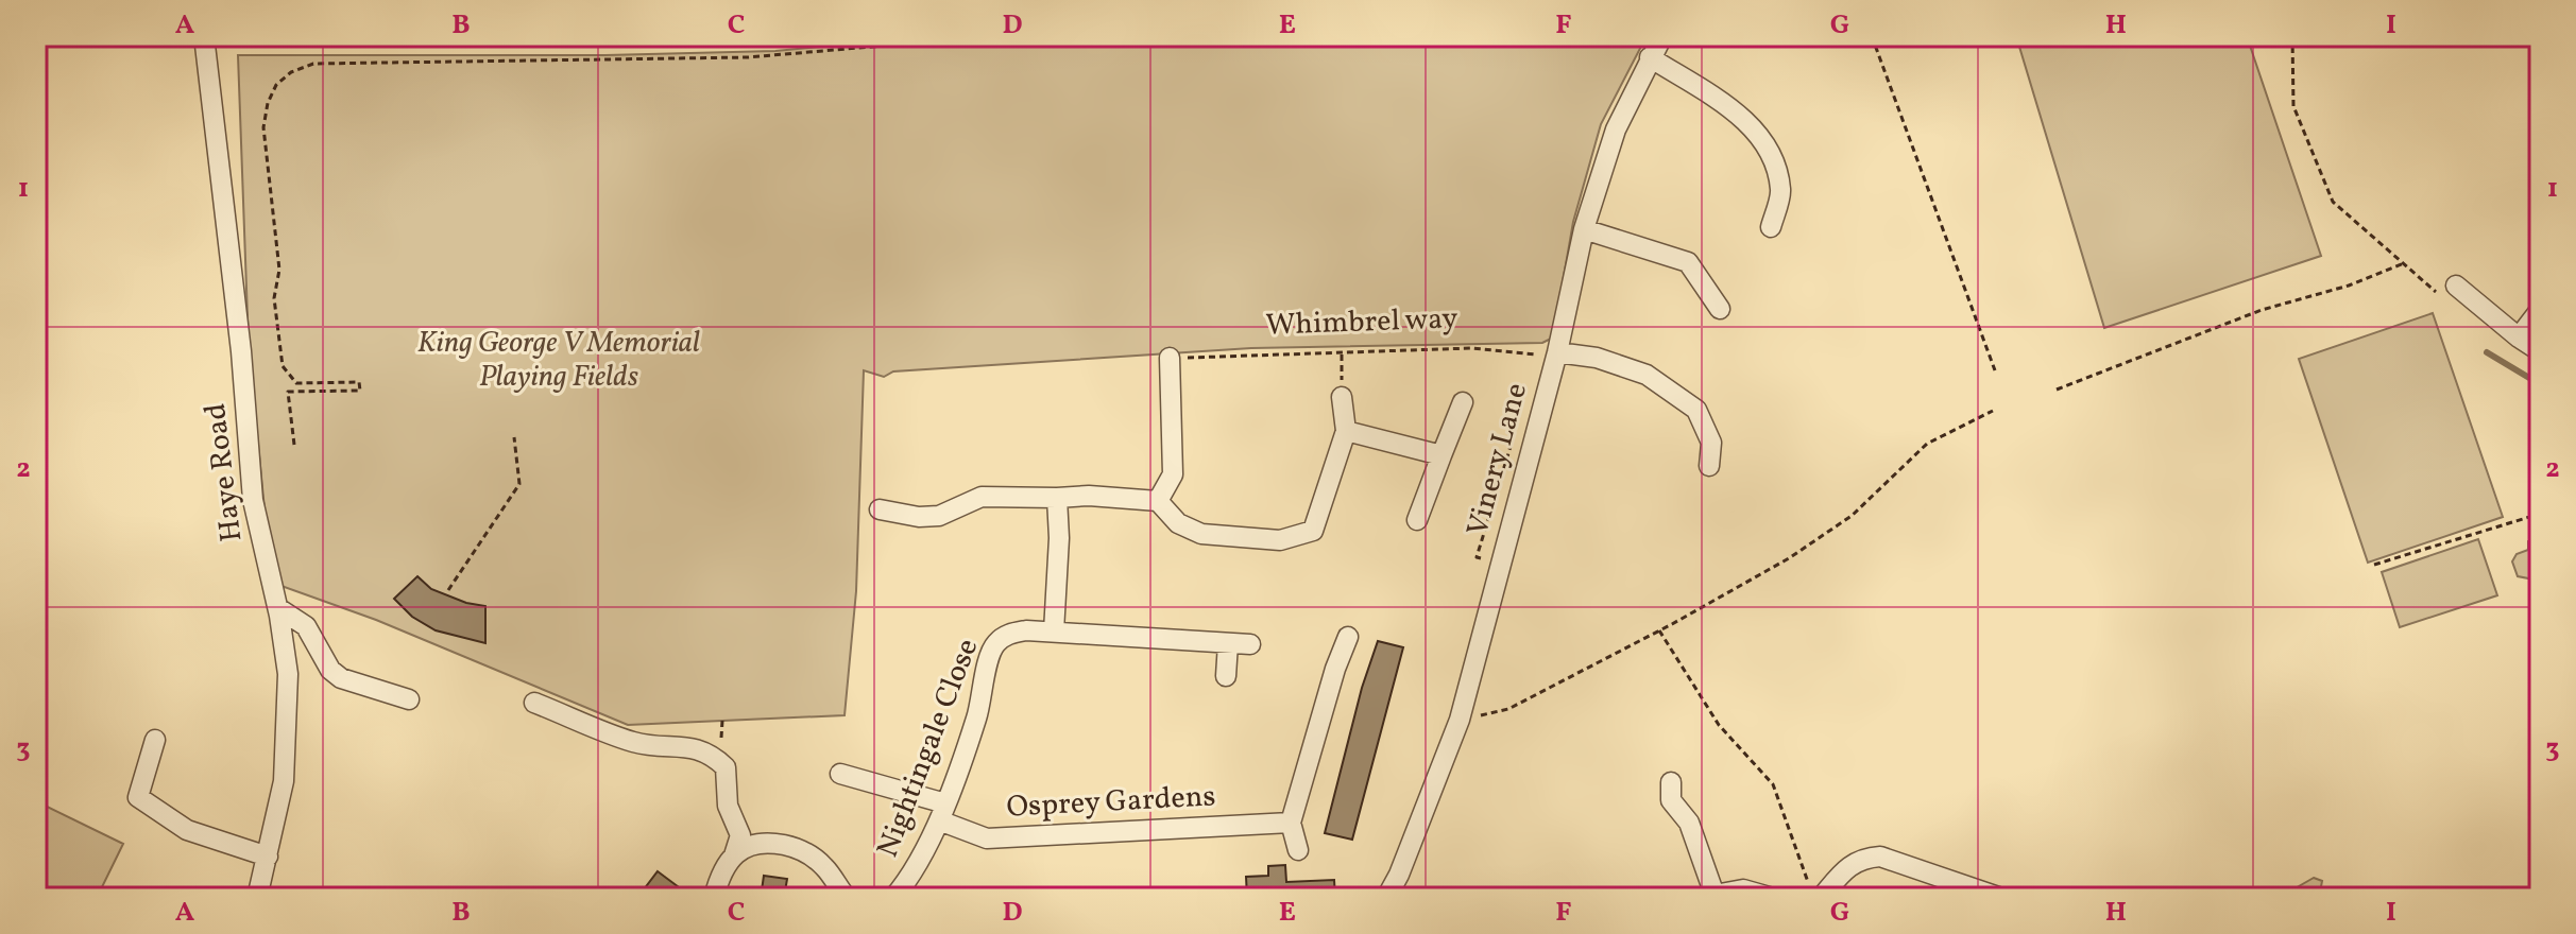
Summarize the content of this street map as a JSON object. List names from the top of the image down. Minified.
{"streets":{"street":["Vinery Lane","Haye Road","Nightingale Close","Osprey Gardens"],"path":["Whimbrel way"]},"crossings":[["Whimbrel way","Vinery Lane"],["Nightingale Close","Osprey Gardens"]],"parks":["King George V Memorial Playing Fields"],"grid":{"columns":["A","B","C","D","E","F","G","H","I"],"rows":["1","2","3"]}}
